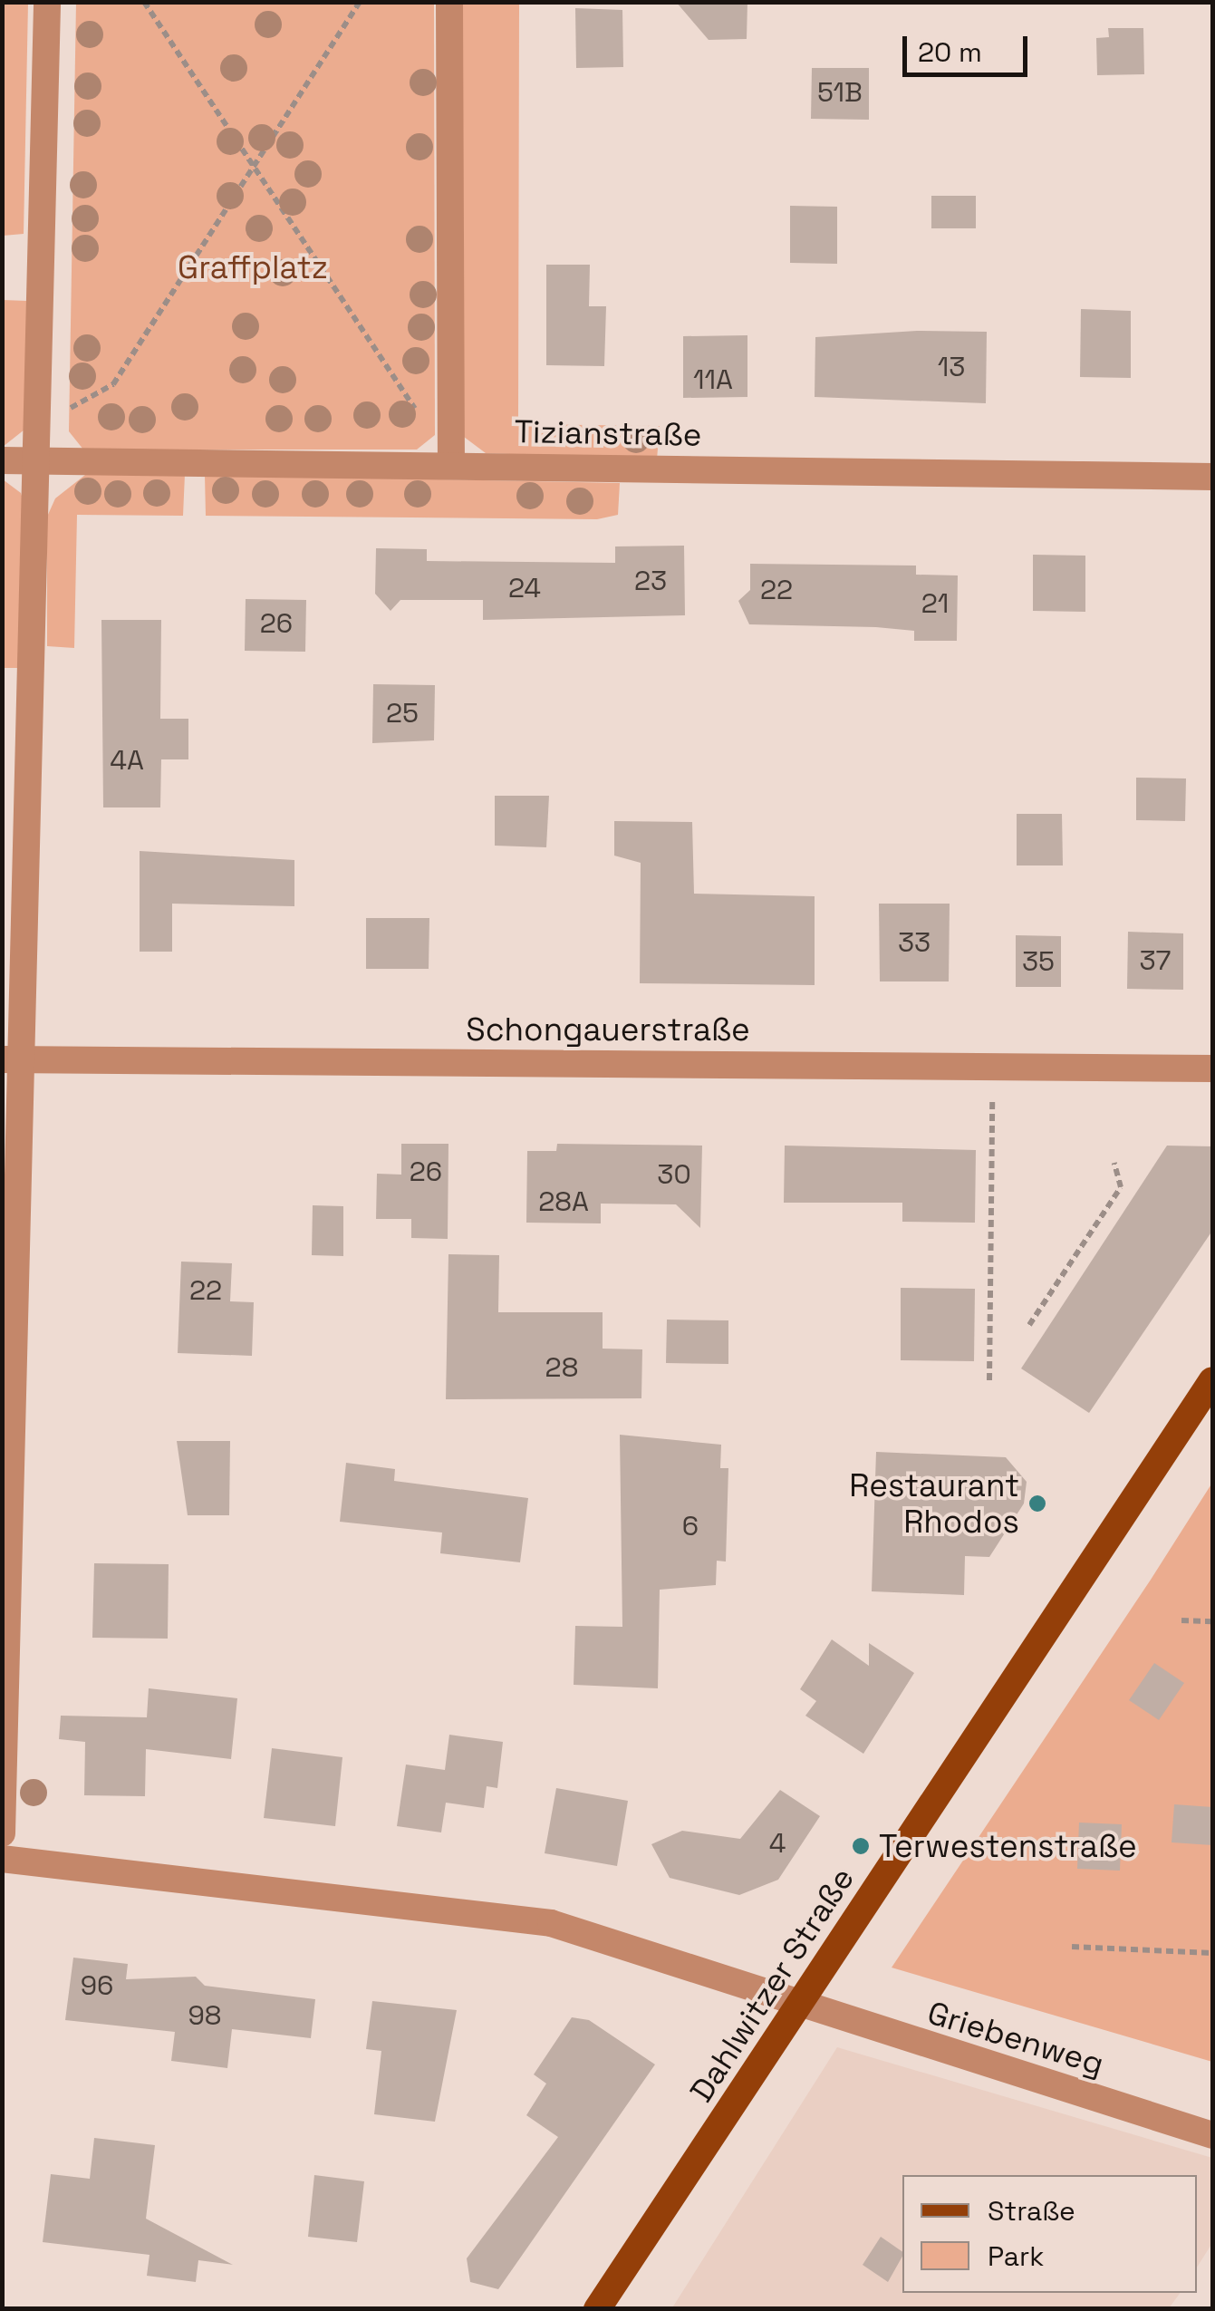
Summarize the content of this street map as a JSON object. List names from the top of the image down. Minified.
{"streets":{"main road":["Dahlwitzer Straße"],"street":["Tizianstraße","Schongauerstraße","Griebenweg"]},"crossings":[["Dahlwitzer Straße","Griebenweg"]],"parks":["Graffplatz"],"places":["Restaurant Rhodos","Terwestenstraße"],"house_numbers":["51B","13","11A","23","24","22","21","26","25","4A","33","37","35","26","30","28A","22","28","6","4","96","98"],"legend":["Straße","Park"],"scale_bar":"20 m"}
